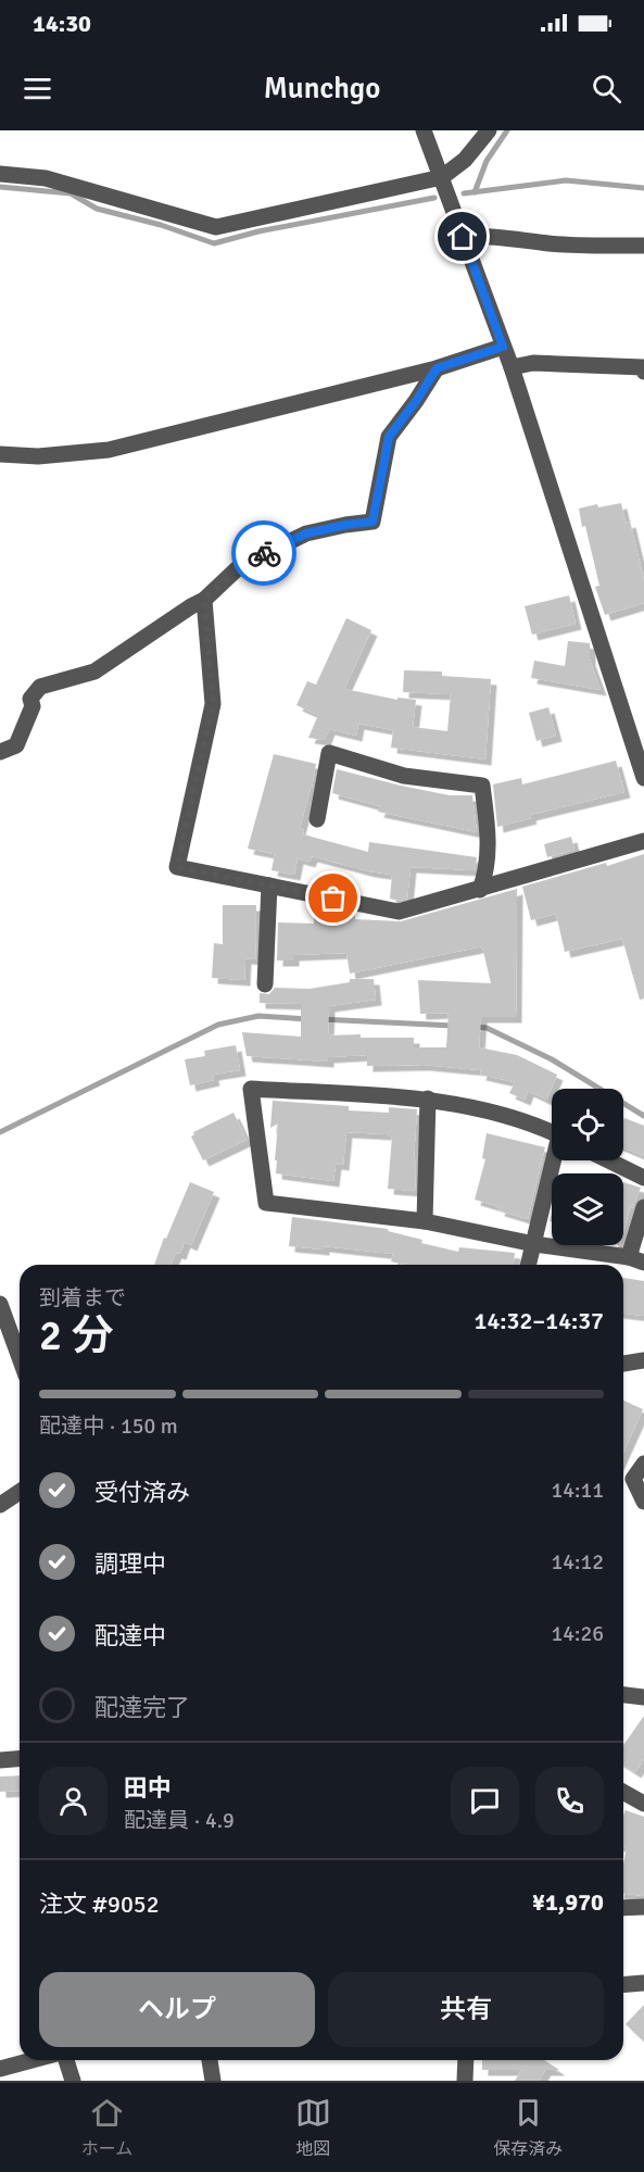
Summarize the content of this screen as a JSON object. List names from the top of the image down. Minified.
{"page":{"status":"14:30","header":"Munchgo","heading":["2 分","到着まで","14:32–14:37"],"panel":["田中","配達員 · 4.9","注文 #9052","¥1,970"],"bar":"配達中 · 150 m","list":[["受付済み","14:11"],["調理中","14:12"],["配達中","14:26"],"配達完了"],"buttons":["ヘルプ","共有"],"tabs":["ホーム","地図","保存済み"]}}
